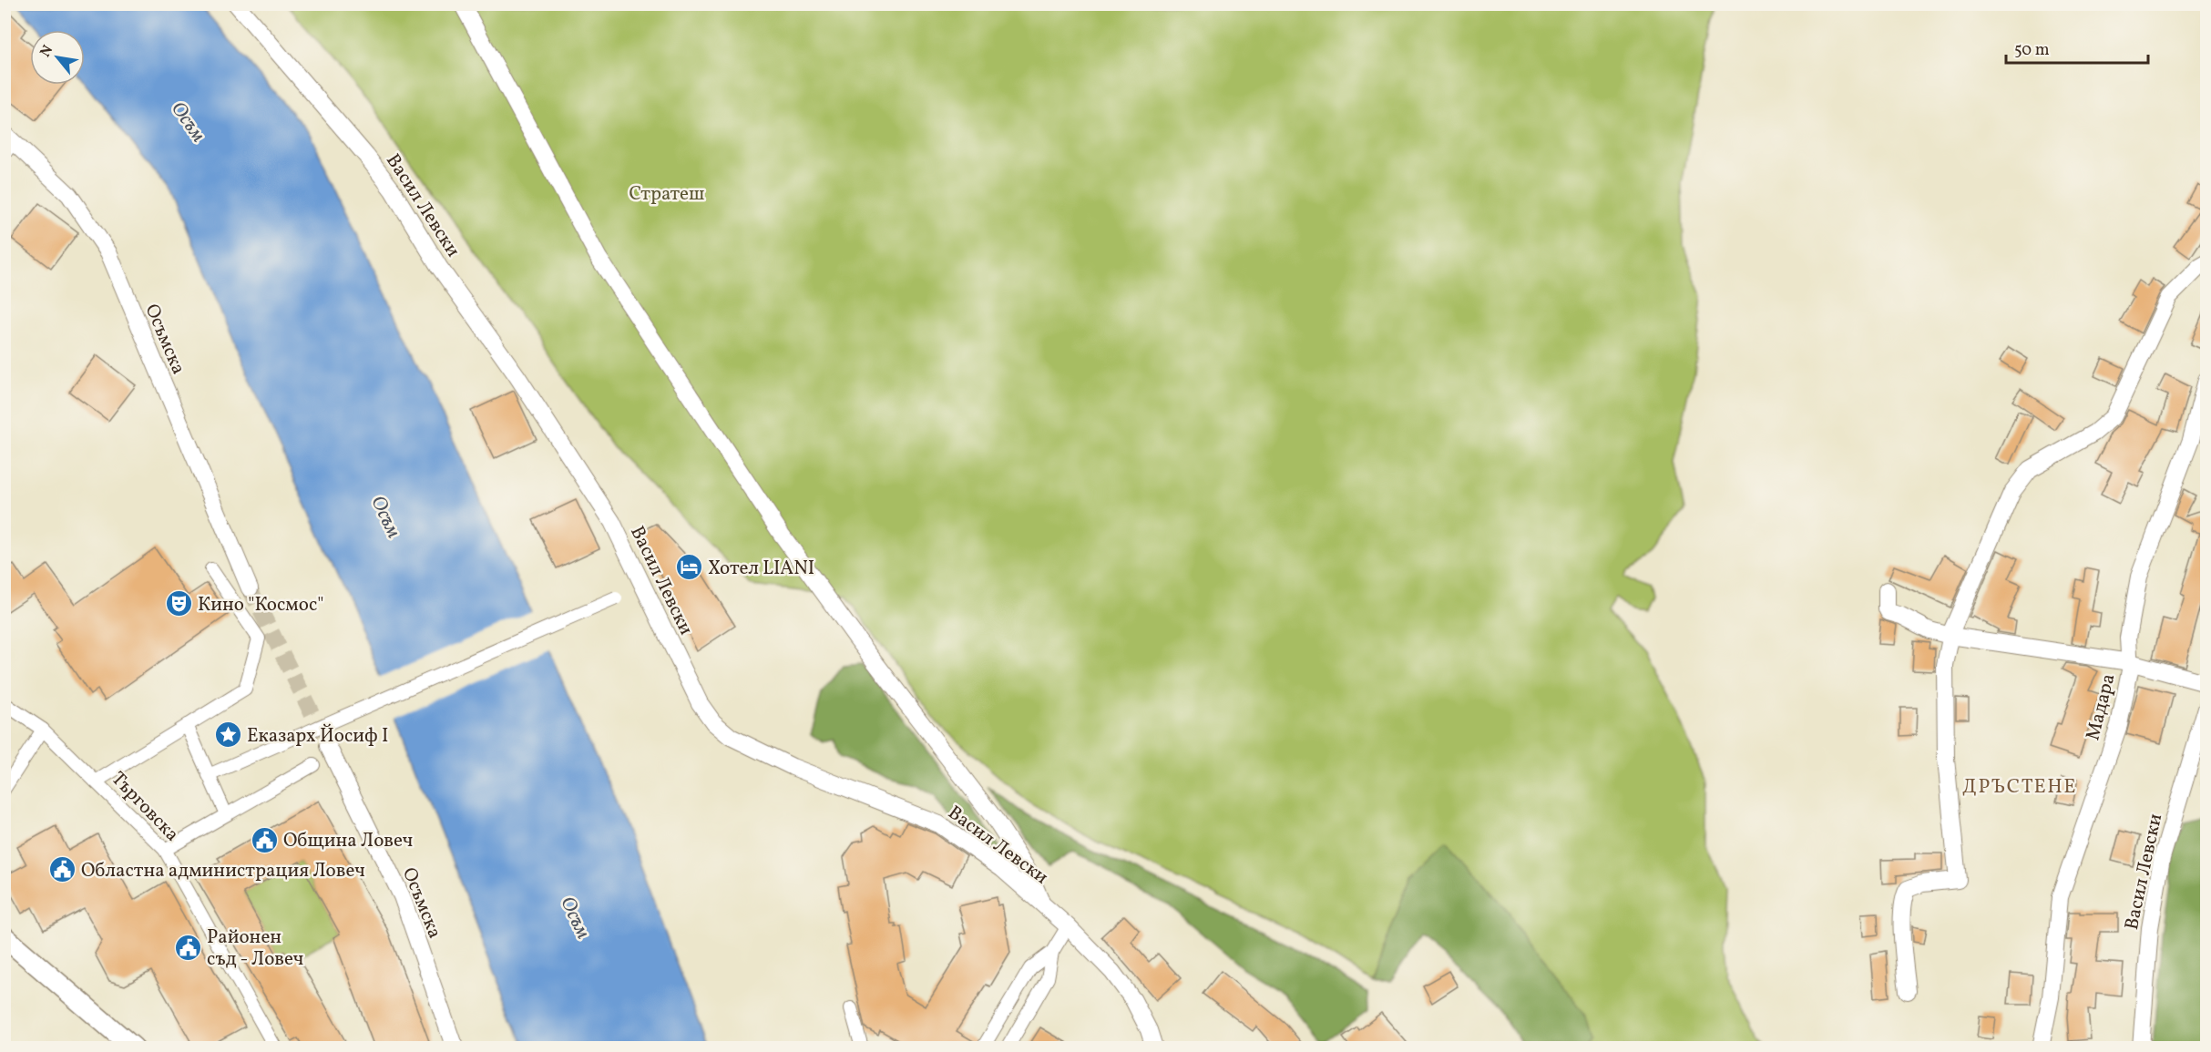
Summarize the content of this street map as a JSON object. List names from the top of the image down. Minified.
{"streets":{"street":["Васил Левски","Осъмска","Мадара","Търговска"]},"districts":["ДРЪСТЕНЕ"],"water":["Осъм"],"parks":["Стратеш"],"places":{"hotel":["Хотел LIANI"],"theatre":["Кино \"Космос\""],"place":["Еказарх Йосиф I"],"public building":["Община Ловеч","Областна администрация Ловеч","Районен съд - Ловеч"]},"scale_bar":"50 m","north":"top left"}
